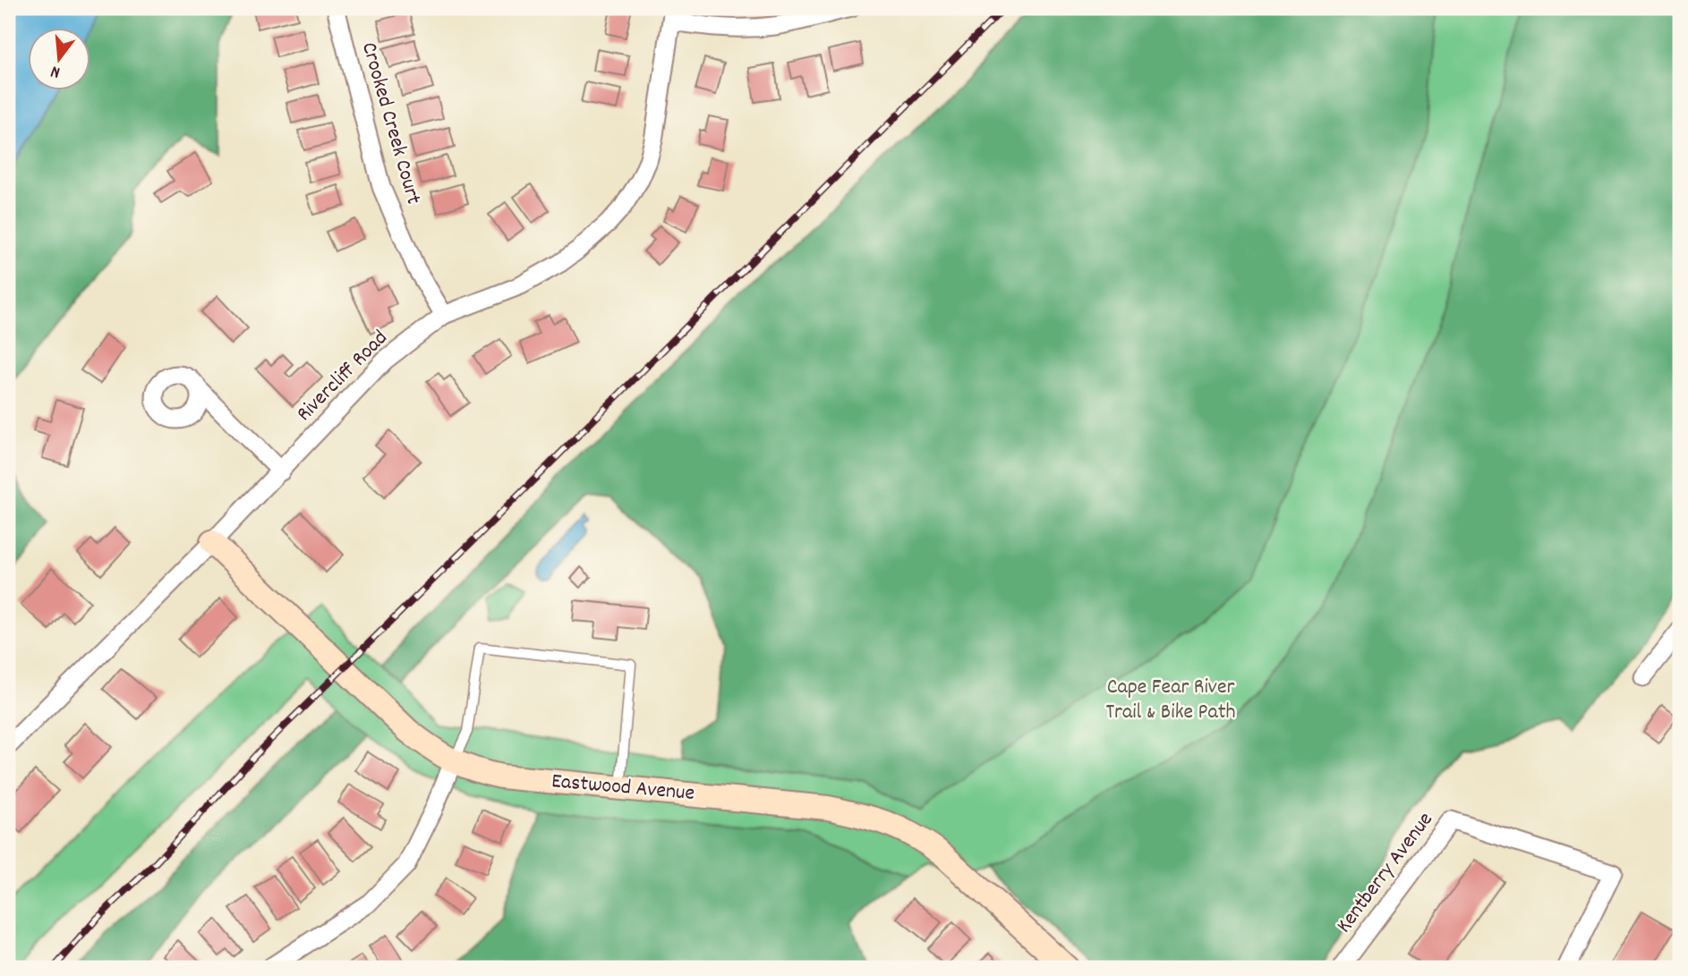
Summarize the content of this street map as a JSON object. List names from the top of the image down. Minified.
{"streets":{"street":["Crooked Creek Court","Rivercliff Road","Eastwood Avenue","Kentberry Avenue"]},"crossings":[["Crooked Creek Court","Rivercliff Road"],["Rivercliff Road","Eastwood Avenue"]],"parks":["Cape Fear River Trail & Bike Path"],"north":"bottom"}
